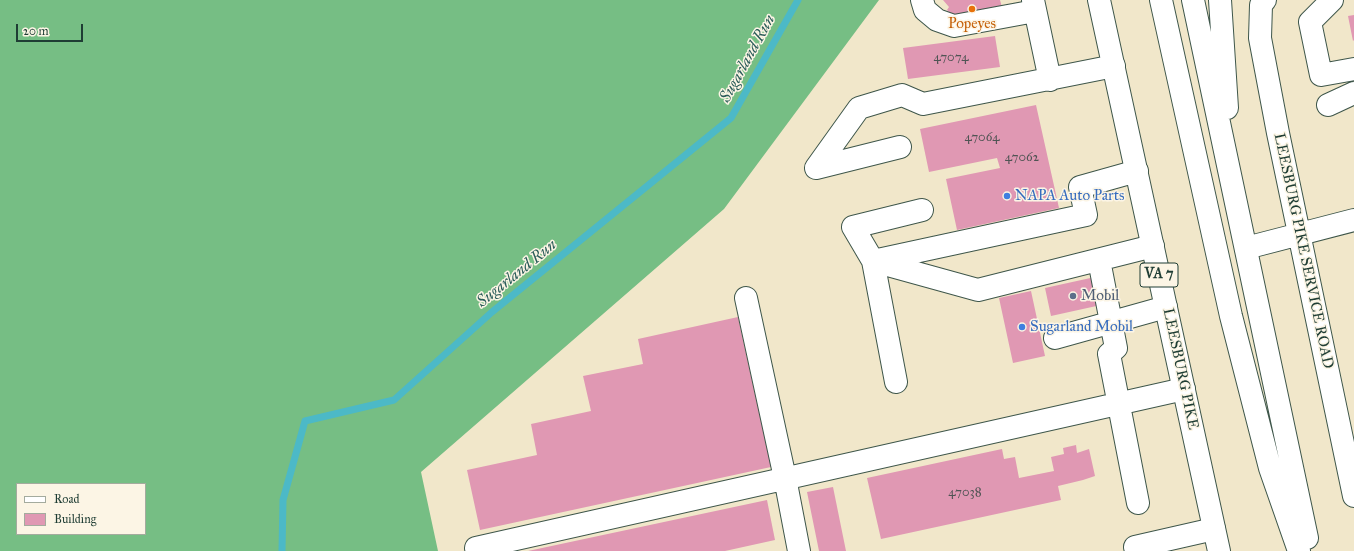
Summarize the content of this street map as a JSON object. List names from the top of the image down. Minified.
{"streets":{"main road":["LEESBURG PIKE SERVICE ROAD","VA 7","LEESBURG PIKE"]},"water":["Sugarland Run"],"places":["Popeyes","NAPA Auto Parts","Mobil","Sugarland Mobil"],"house_numbers":["47074","47064","47062","47038"],"legend":["Road","Building"],"scale_bar":"20 m"}
